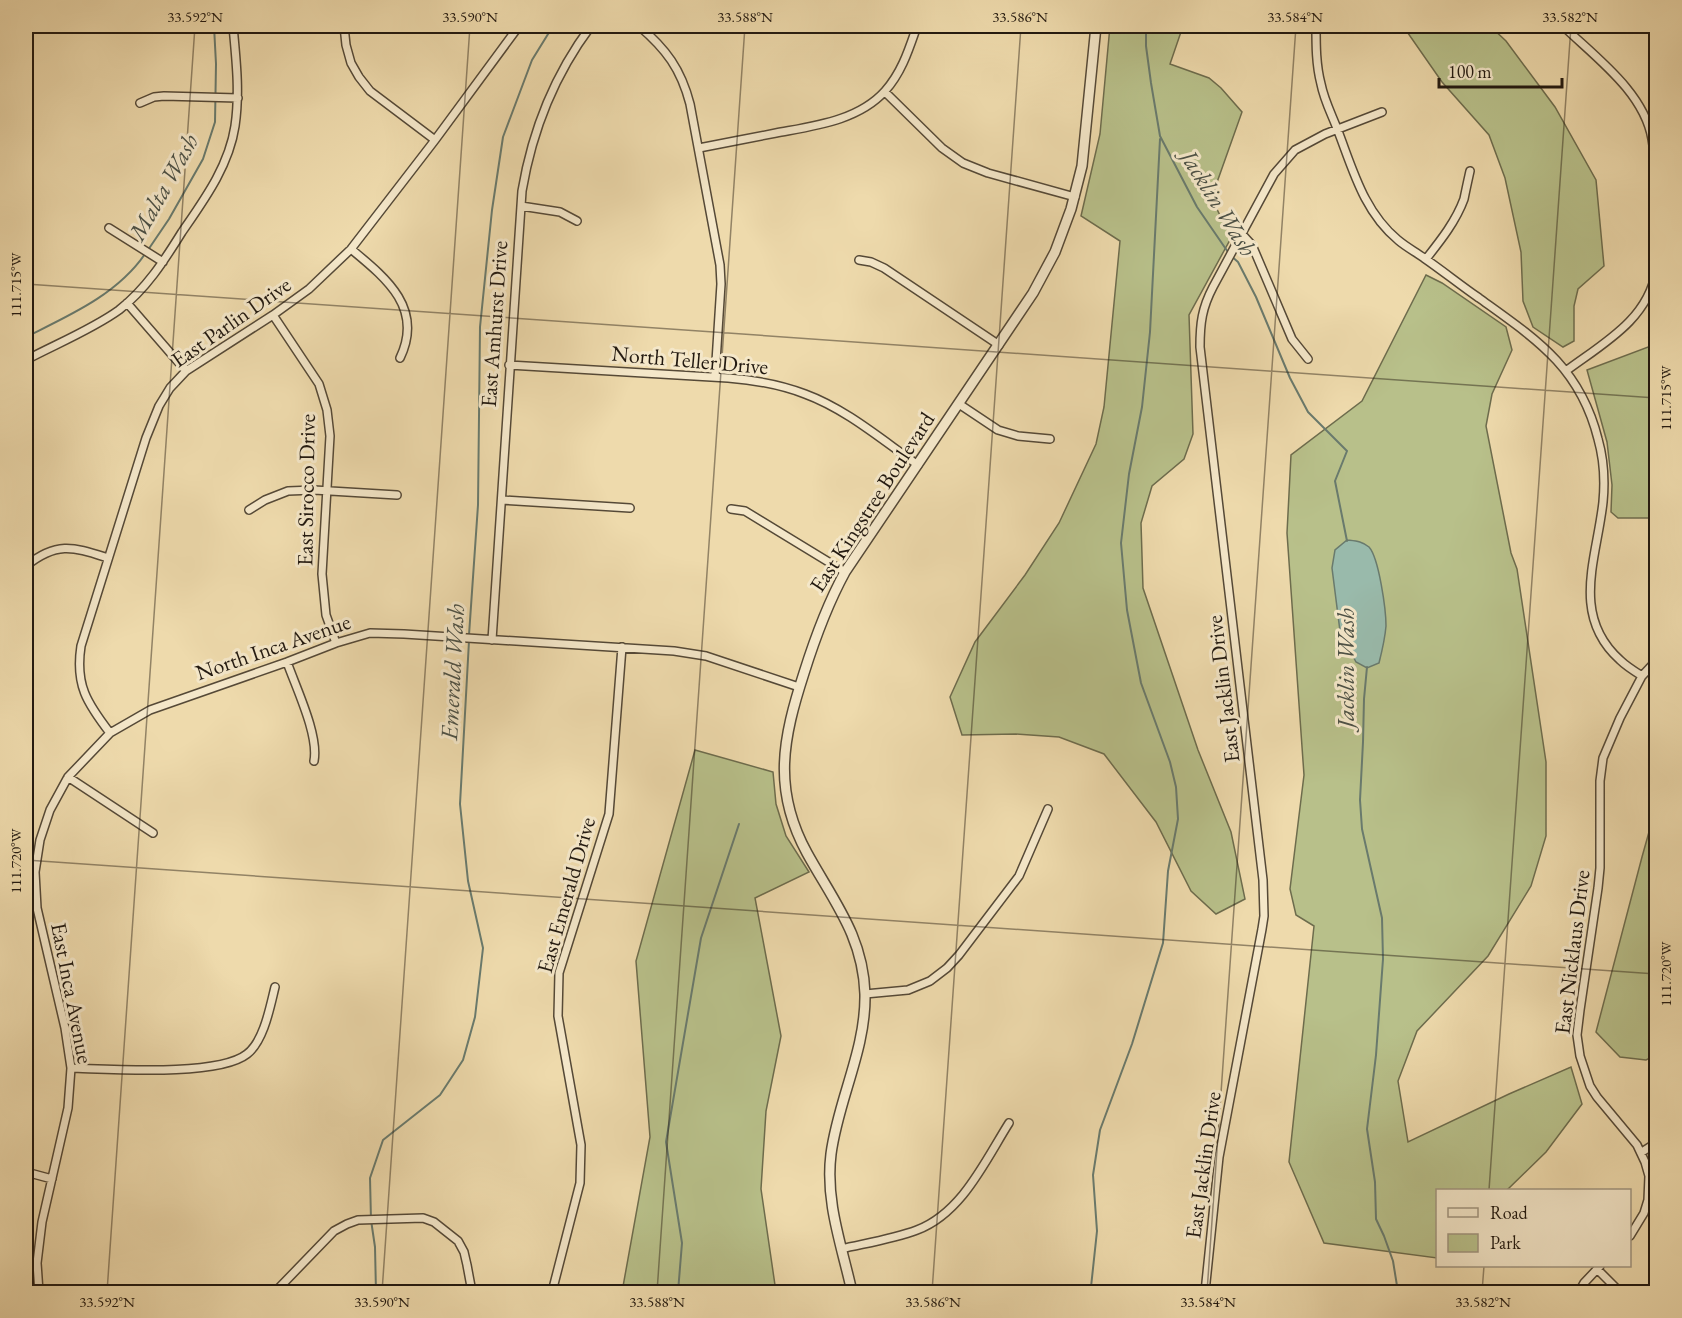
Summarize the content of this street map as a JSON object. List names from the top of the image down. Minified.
{"streets":{"street":["East Parlin Drive","East Amhurst Drive","North Teller Drive","East Sirocco Drive","East Kingstree Boulevard","North Inca Avenue","East Jacklin Drive","East Emerald Drive","East Nicklaus Drive","East Inca Avenue"]},"crossings":[["East Parlin Drive","East Sirocco Drive"],["East Parlin Drive","North Inca Avenue"],["East Amhurst Drive","North Teller Drive"],["East Amhurst Drive","North Inca Avenue"],["North Teller Drive","East Kingstree Boulevard"],["East Sirocco Drive","North Inca Avenue"],["East Kingstree Boulevard","North Inca Avenue"],["North Inca Avenue","East Emerald Drive"],["North Inca Avenue","East Inca Avenue"]],"water":["Malta Wash","Jacklin Wash","Emerald Wash"],"legend":["Road","Park"],"scale_bar":"100 m","coordinates":["33.592°N","33.590°N","33.588°N","33.586°N","33.584°N","33.582°N","111.715°W","111.720°W"]}
